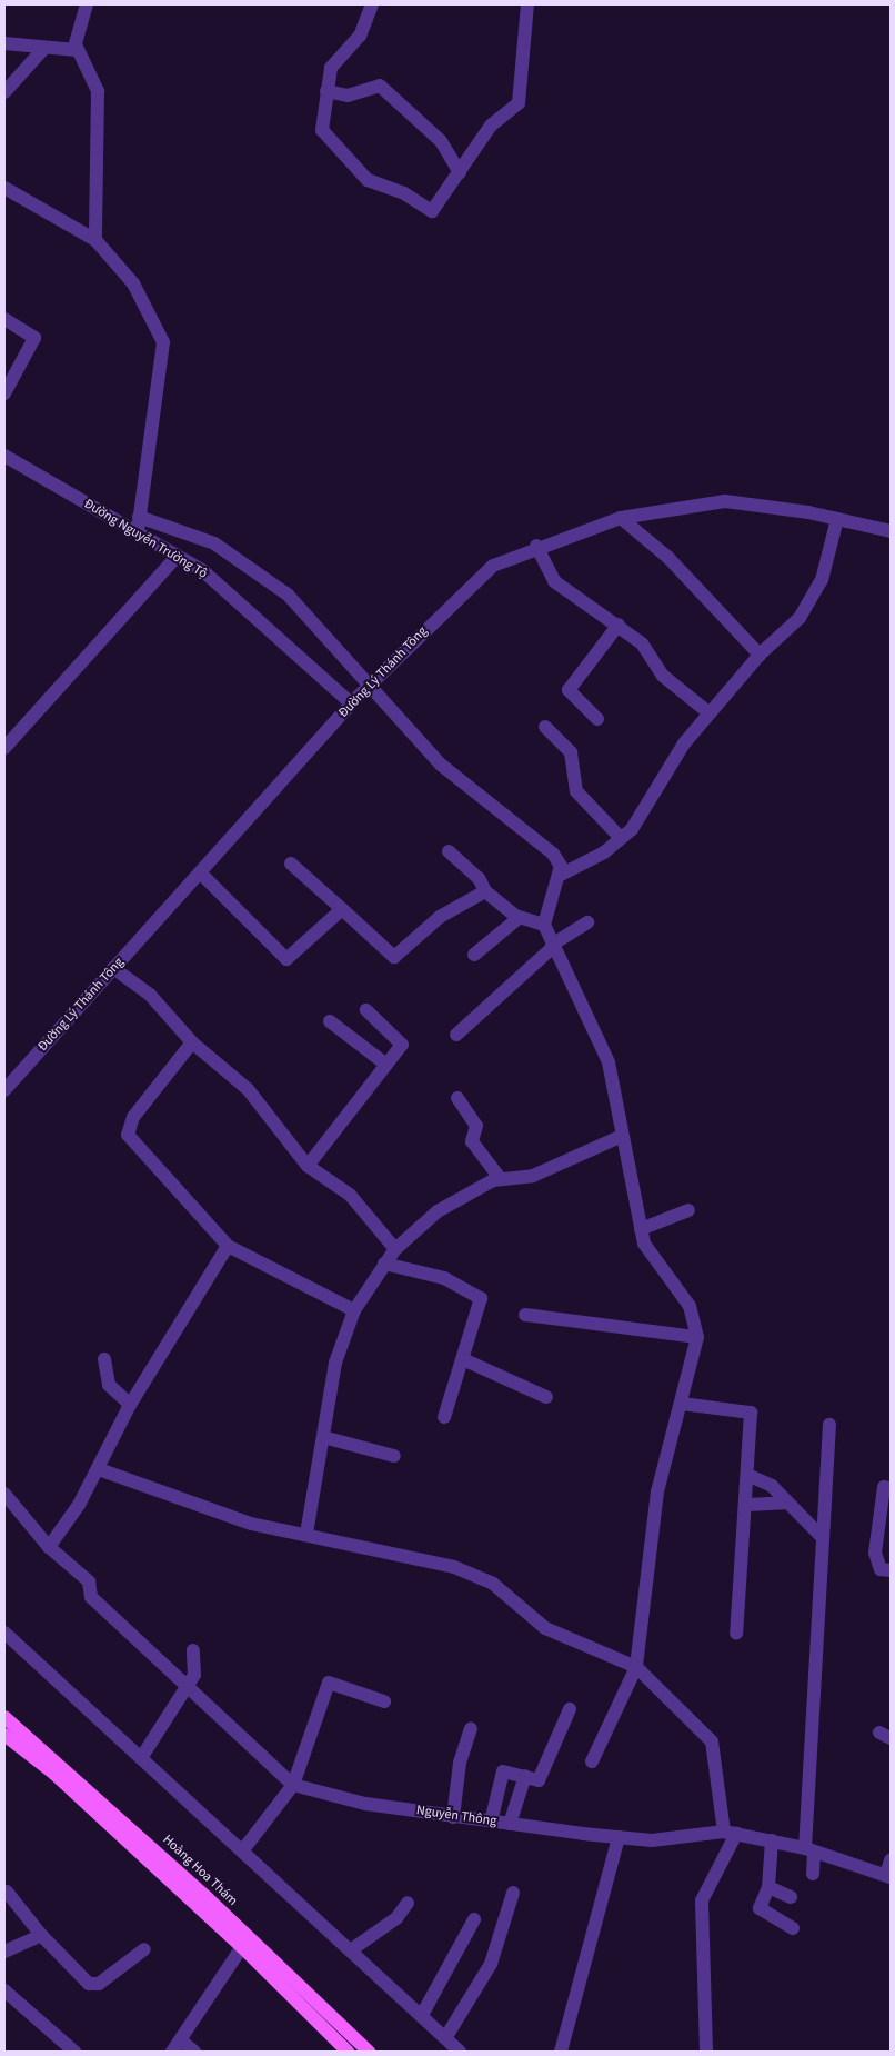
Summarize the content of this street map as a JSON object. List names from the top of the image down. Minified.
{"streets":{"main road":["Hoàng Hoa Thám"],"street":["Đường Nguyễn Trường Tộ","Đường Lý Thánh Tông","Nguyễn Thông"]},"crossings":[["Đường Nguyễn Trường Tộ","Đường Lý Thánh Tông"]]}
